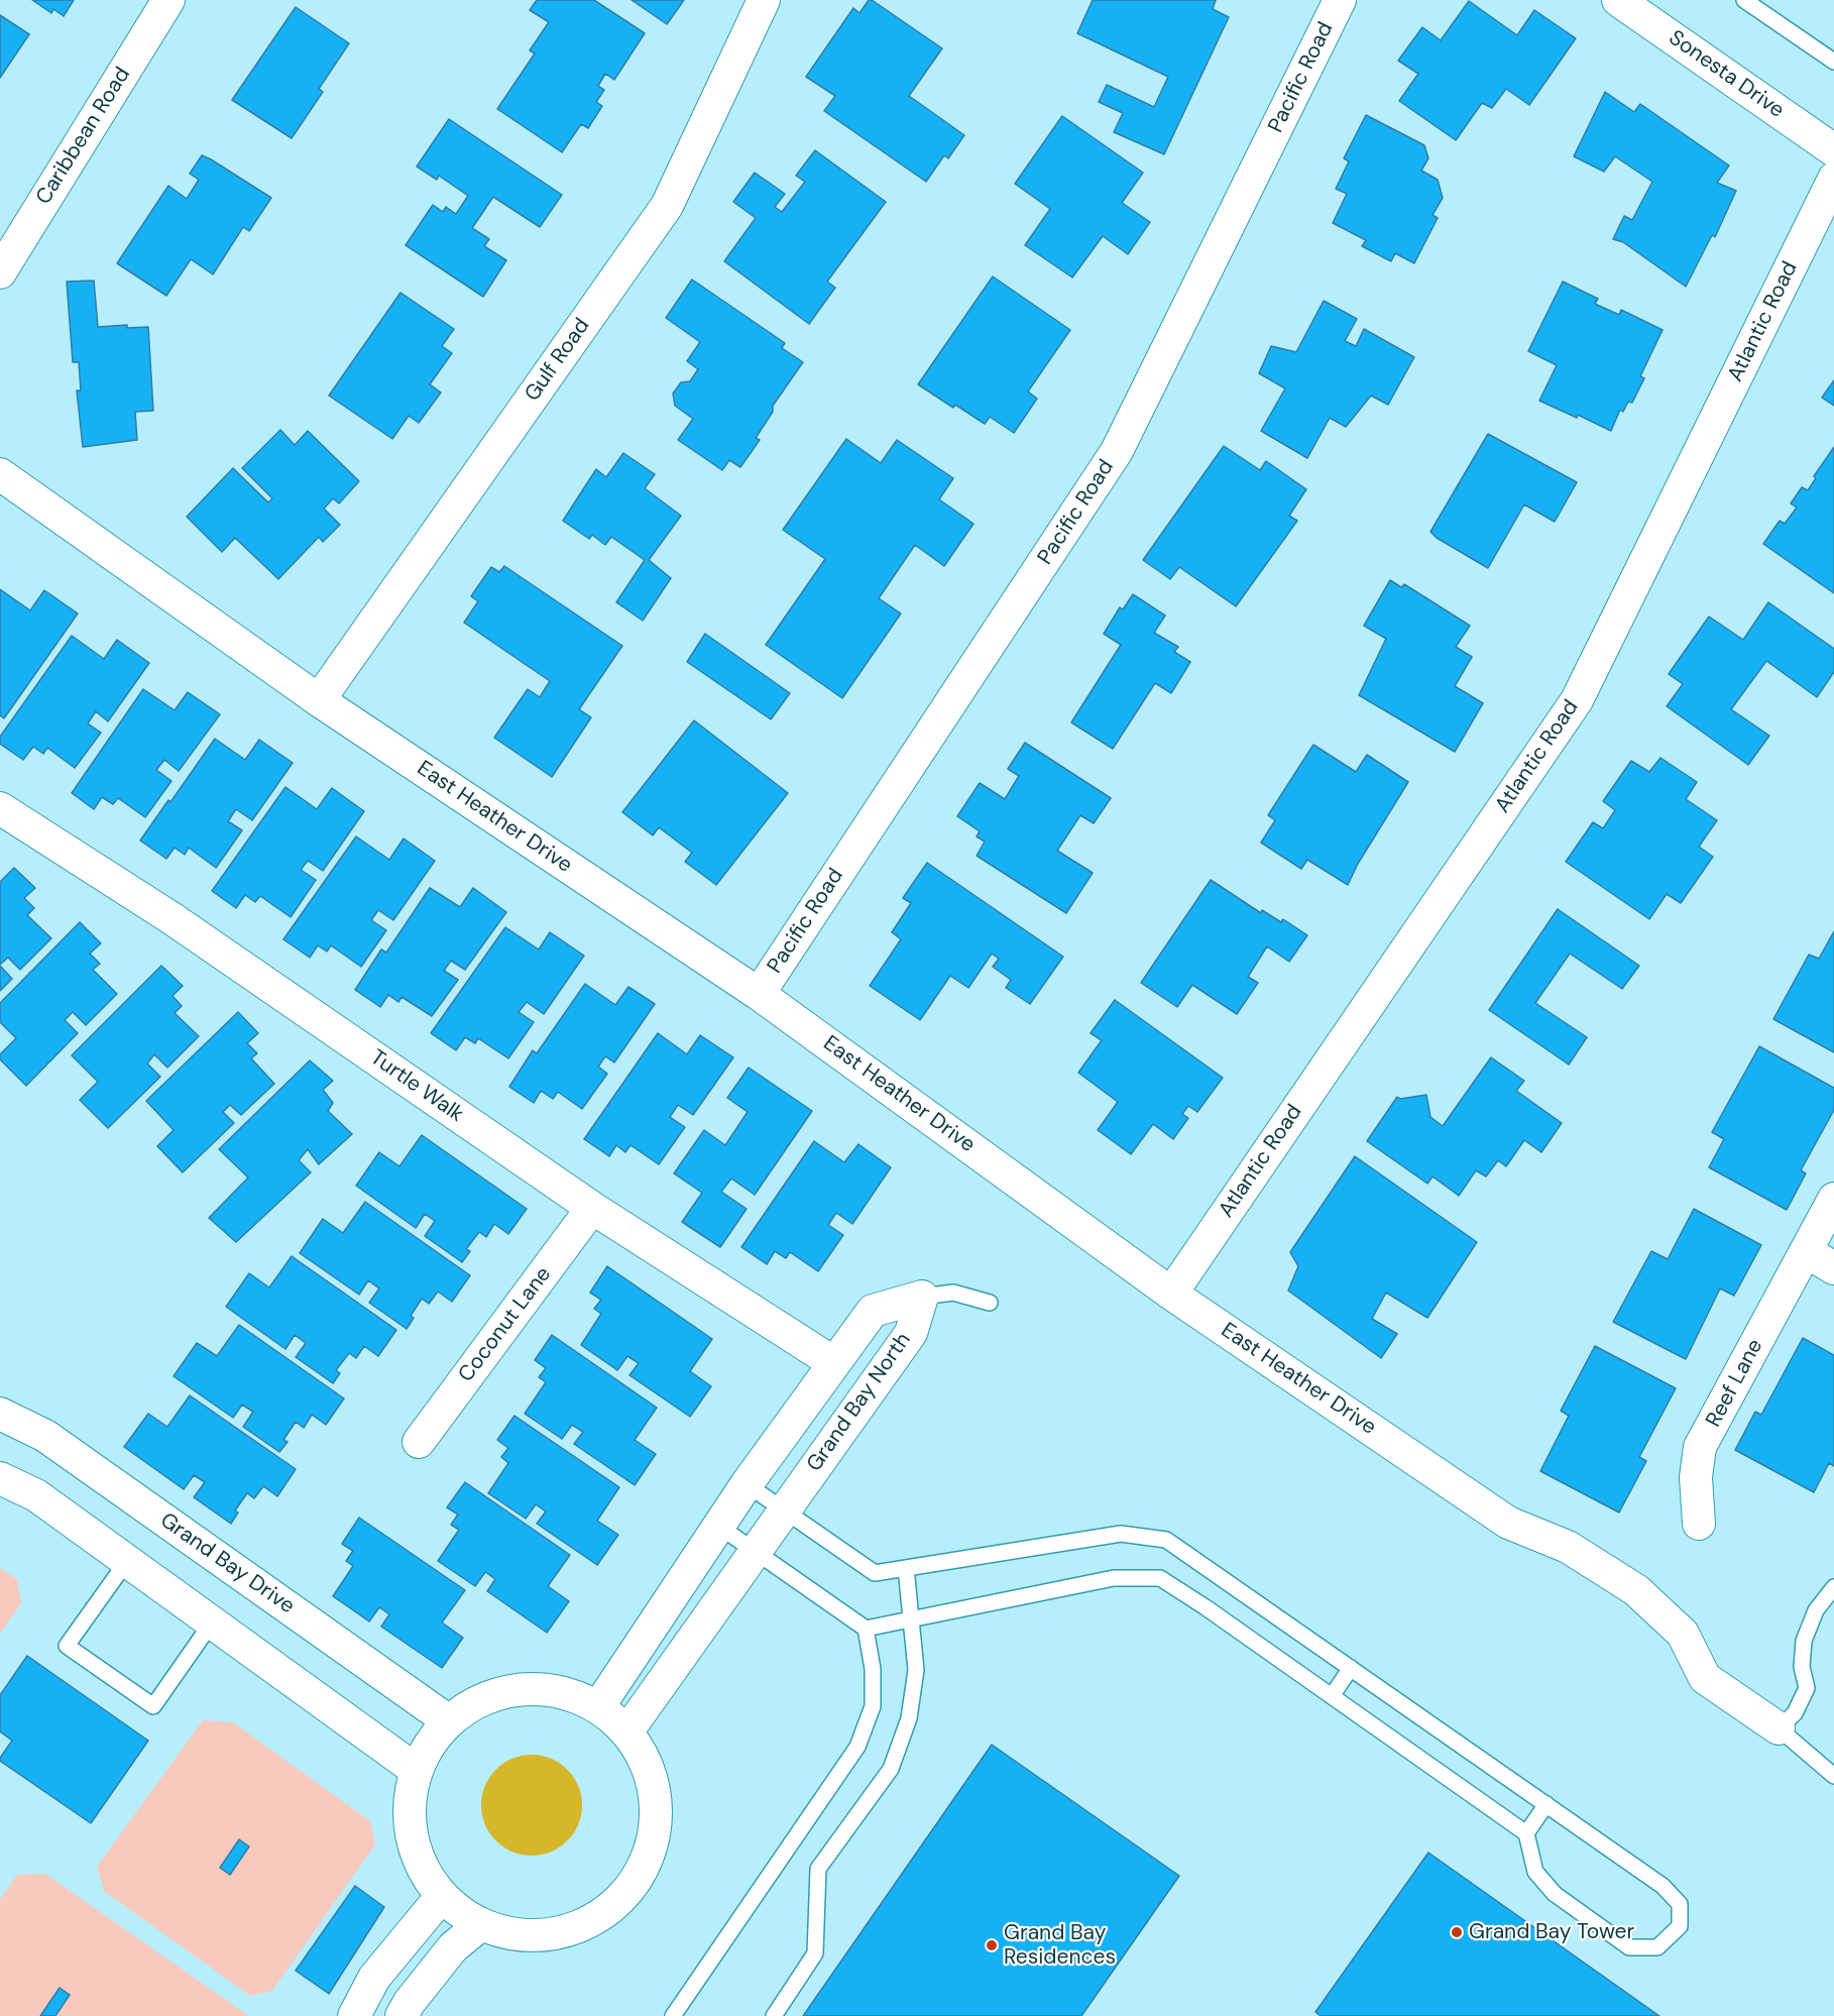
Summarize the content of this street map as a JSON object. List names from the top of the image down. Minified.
{"streets":{"street":["Sonesta Drive","Pacific Road","Caribbean Road","Atlantic Road","Gulf Road","East Heather Drive","Turtle Walk","Coconut Lane","Reef Lane","Grand Bay North","Grand Bay Drive"]},"crossings":[["Pacific Road","East Heather Drive"],["Atlantic Road","East Heather Drive"],["Gulf Road","East Heather Drive"],["Turtle Walk","Coconut Lane"],["Turtle Walk","Grand Bay North"]],"places":["Grand Bay Tower","Grand Bay Residences"]}
